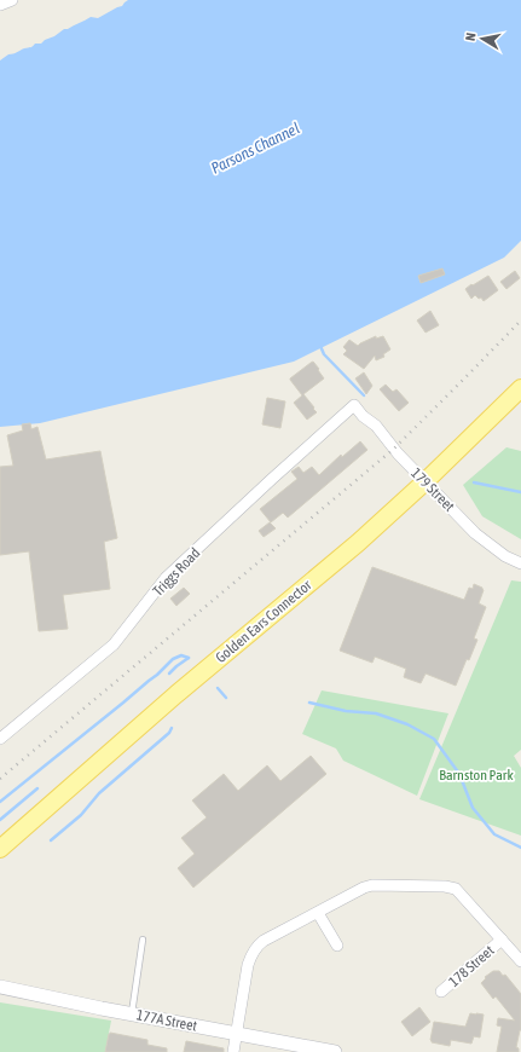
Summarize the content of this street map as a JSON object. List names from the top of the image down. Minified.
{"streets":{"main road":["Golden Ears Connector"],"street":["179 Street","Triggs Road","178 Street","177A Street"]},"crossings":[["179 Street","Triggs Road"],["179 Street","Golden Ears Connector"]],"water":["Parsons Channel"],"parks":["Barnston Park"],"north":"left"}
